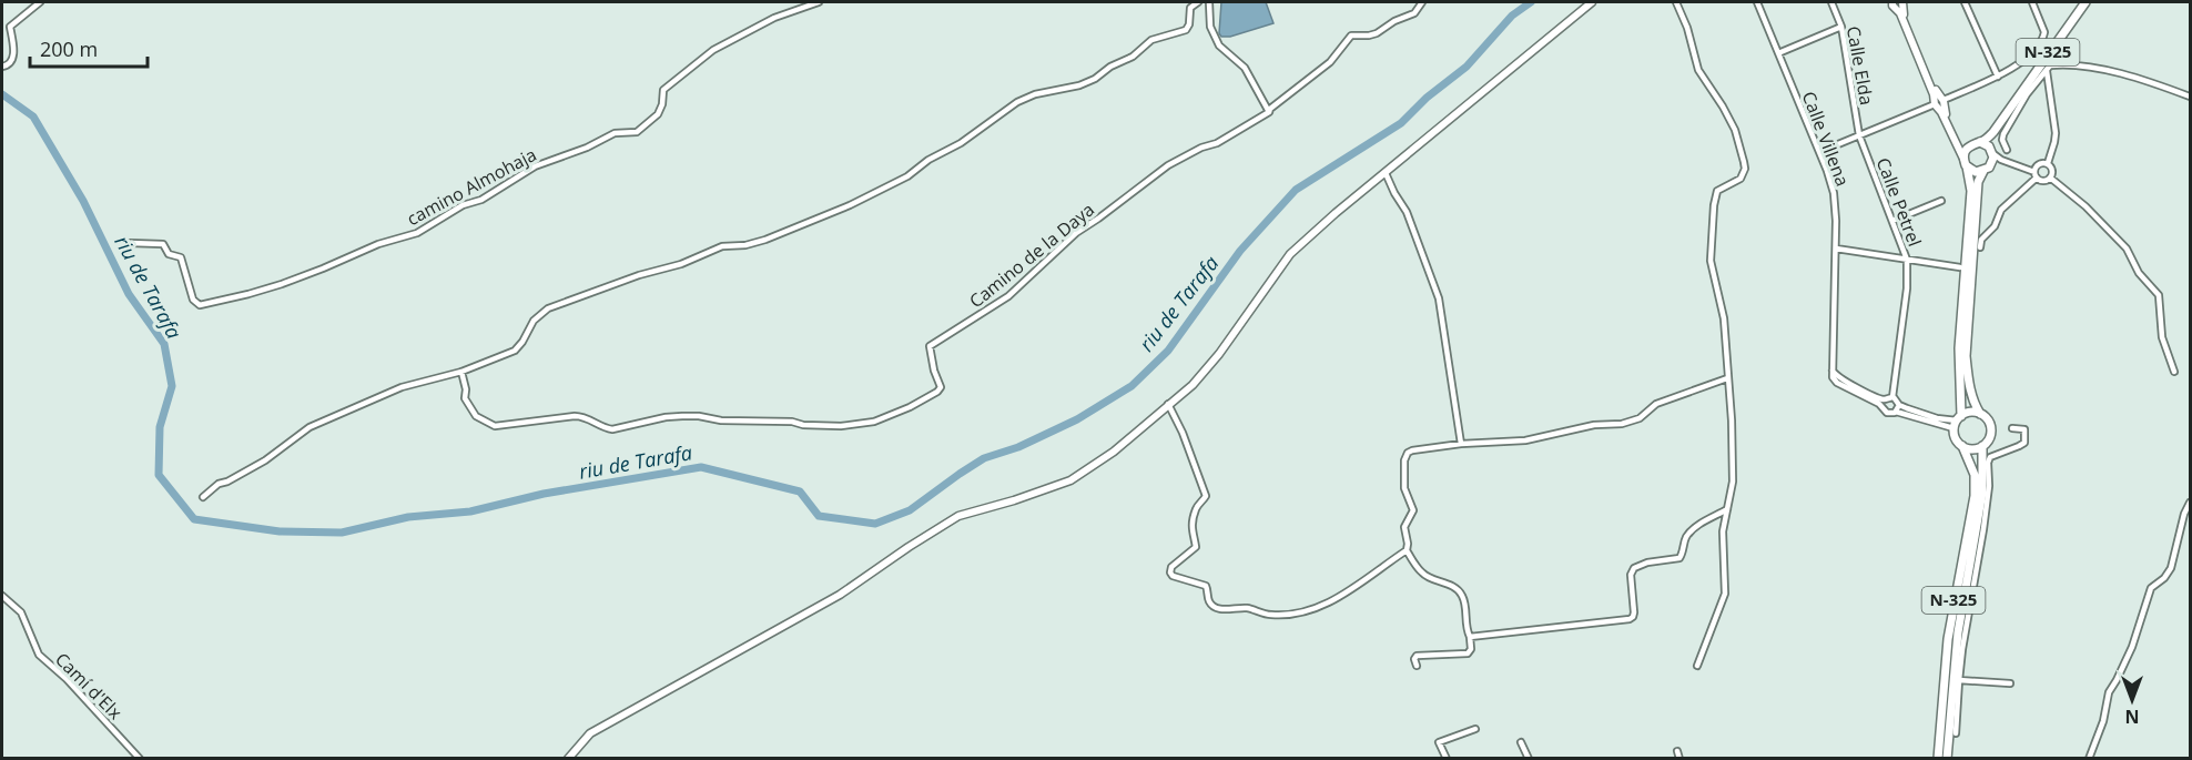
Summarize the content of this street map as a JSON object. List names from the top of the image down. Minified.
{"streets":{"highway":["N-325"],"street":["Calle Elda","Calle Villena","camino Almohaja","Calle Petrel","Camino de la Daya","Camí d'Elx"]},"crossings":[["Calle Elda","Calle Petrel"]],"water":["riu de Tarafa"],"scale_bar":"200 m","north":"bottom"}
